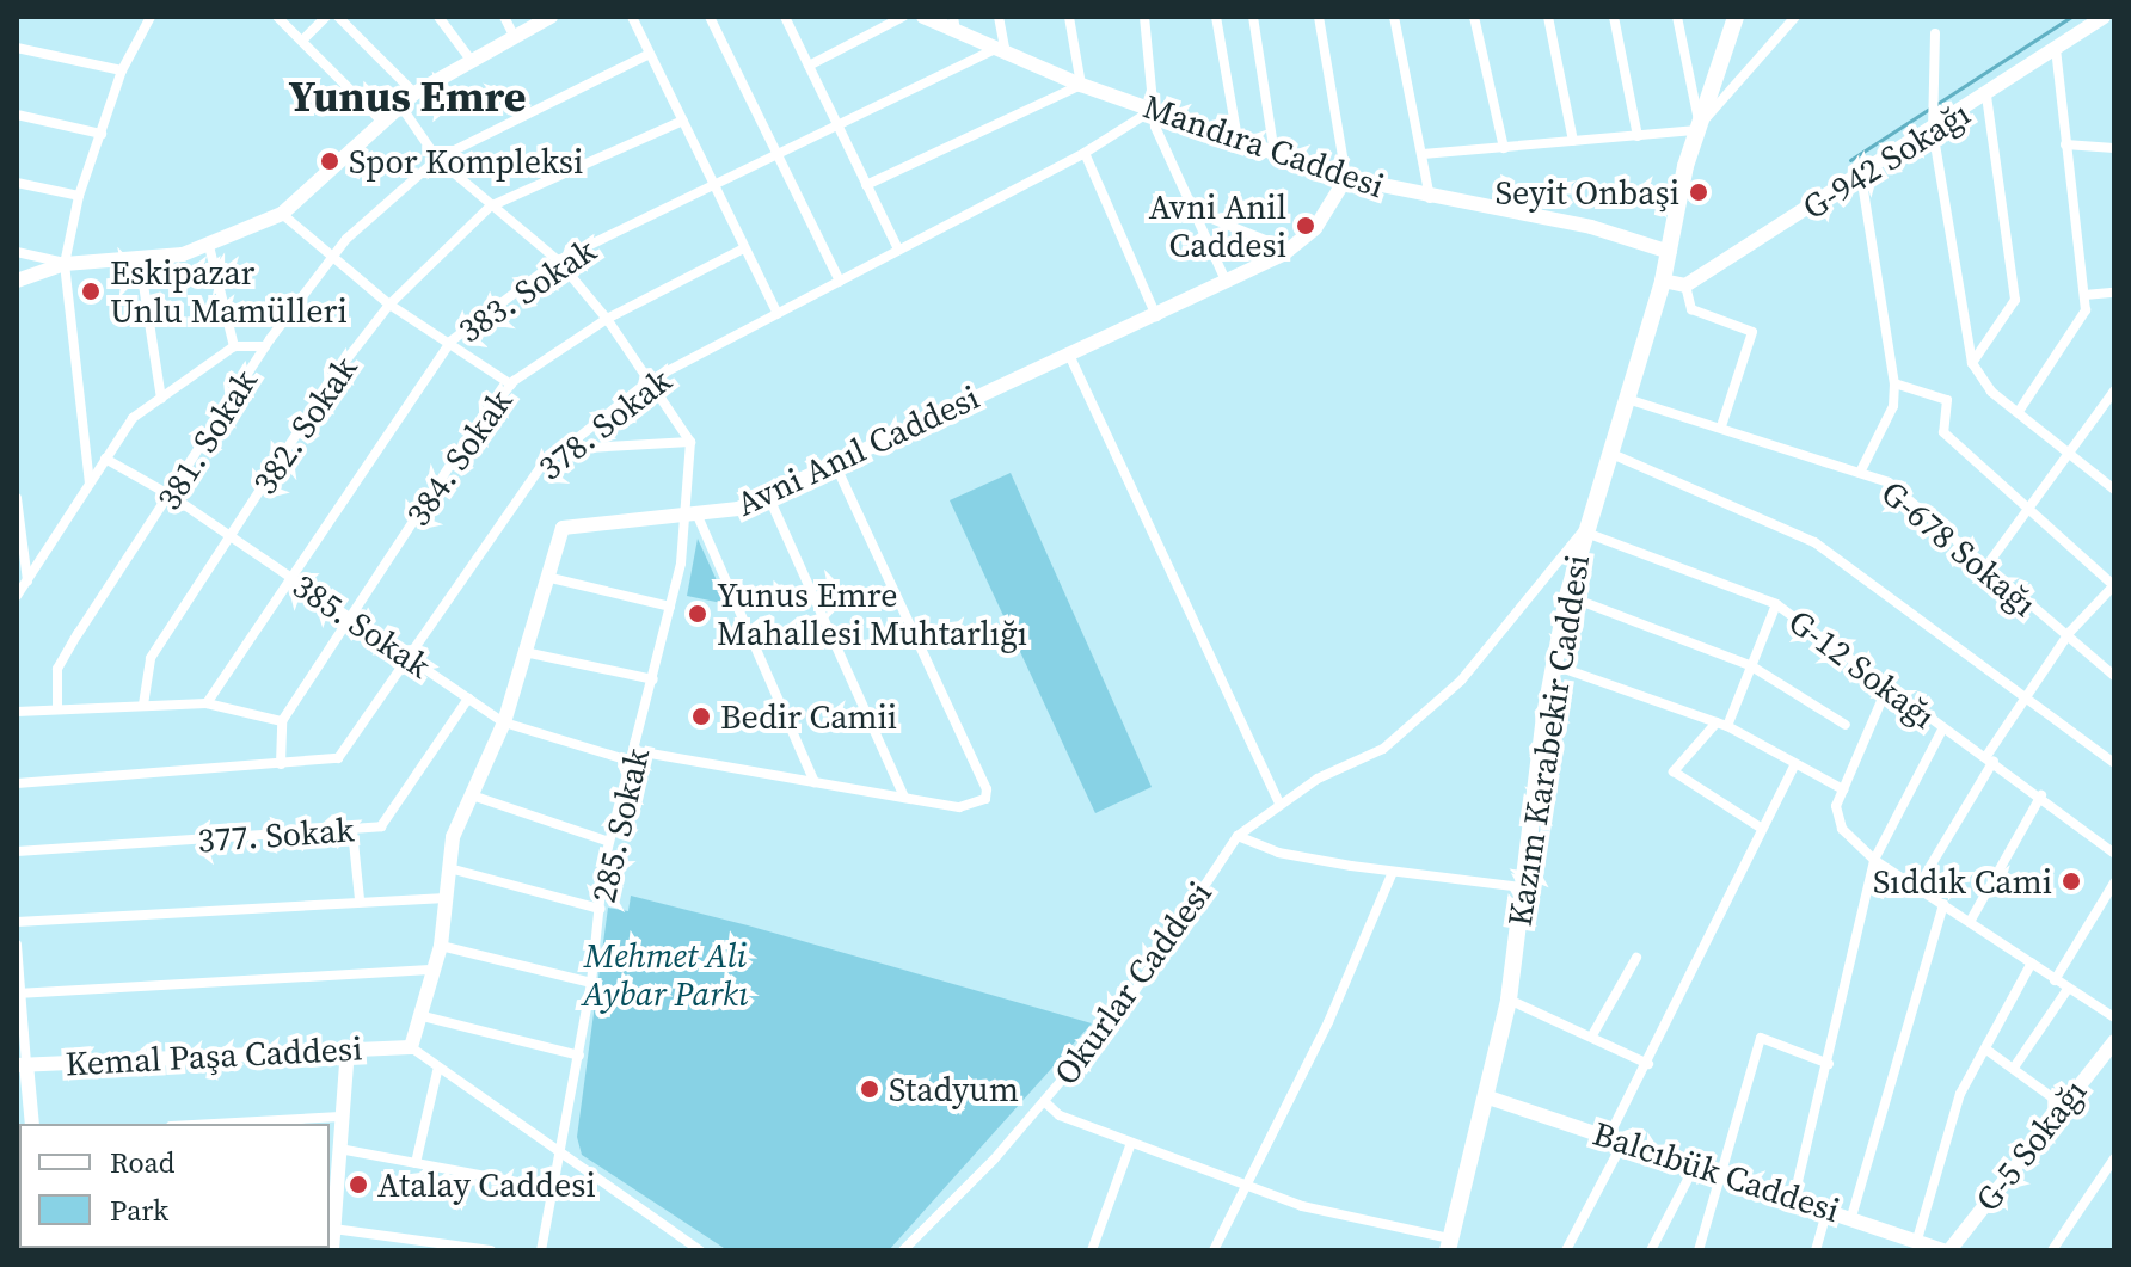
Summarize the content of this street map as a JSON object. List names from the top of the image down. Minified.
{"streets":{"main road":["Kazım Karabekir Caddesi"],"street":["Mandıra Caddesi","G-942 Sokağı","383. Sokak","378. Sokak","382. Sokak","381. Sokak","Avni Anıl Caddesi","384. Sokak","G-678 Sokağı","385. Sokak","G-12 Sokağı","285. Sokak","377. Sokak","Okurlar Caddesi","Kemal Paşa Caddesi","G-5 Sokağı","Balcıbük Caddesi"]},"crossings":[["Mandıra Caddesi","383. Sokak"],["Mandıra Caddesi","378. Sokak"],["Mandıra Caddesi","Avni Anıl Caddesi"],["Mandıra Caddesi","Kazım Karabekir Caddesi"],["383. Sokak","385. Sokak"],["378. Sokak","385. Sokak"],["382. Sokak","385. Sokak"],["381. Sokak","385. Sokak"],["Avni Anıl Caddesi","385. Sokak"],["Avni Anıl Caddesi","285. Sokak"],["Avni Anıl Caddesi","Kemal Paşa Caddesi"],["384. Sokak","385. Sokak"],["G-678 Sokağı","Kazım Karabekir Caddesi"],["385. Sokak","285. Sokak"],["385. Sokak","377. Sokak"],["G-12 Sokağı","Kazım Karabekir Caddesi"],["G-12 Sokağı","Okurlar Caddesi"],["Kazım Karabekir Caddesi","Okurlar Caddesi"],["Kazım Karabekir Caddesi","Balcıbük Caddesi"],["G-5 Sokağı","Balcıbük Caddesi"]],"districts":["Yunus Emre"],"parks":["Mehmet Ali Aybar Parkı"],"places":["Spor Kompleksi","Seyit Onbaşi","Avni Anil Caddesi","Eskipazar Unlu Mamülleri","Yunus Emre Mahallesi Muhtarlığı","Bedir Camii","Sıddık Cami","Stadyum","Atalay Caddesi"],"legend":["Road","Park"]}
